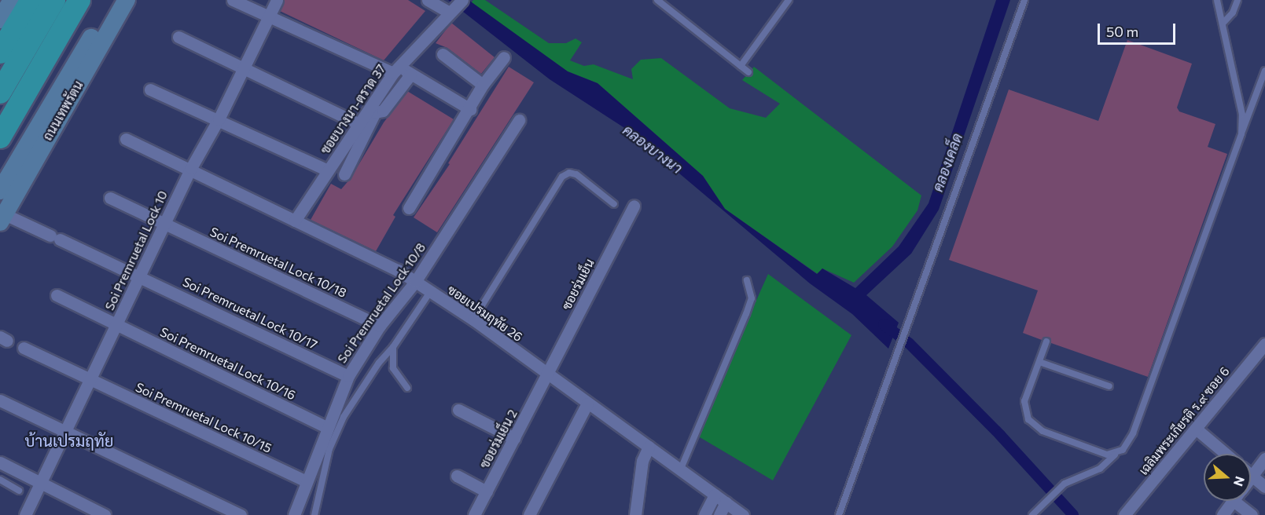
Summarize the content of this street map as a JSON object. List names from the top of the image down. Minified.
{"streets":{"main road":["ถนนเทพรัตน"],"street":["ซอยบางนา-ตราด 37","Soi Premruetal Lock 10","Soi Premruetal Lock 10/18","ซอยร่มเย็น","Soi Premruetal Lock 10/8","Soi Premruetal Lock 10/17","ซอยเปรมฤทัย 26","Soi Premruetal Lock 10/16","Soi Premruetal Lock 10/15","เฉลิมพระเกียรติ ร.๙ ซอย 6","ซอยร่มเย็น 2"]},"crossings":[["ซอยบางนา-ตราด 37","ซอยเปรมฤทัย 26"],["ถนนเทพรัตน","Soi Premruetal Lock 10/17"],["Soi Premruetal Lock 10","Soi Premruetal Lock 10/18"],["Soi Premruetal Lock 10","Soi Premruetal Lock 10/17"],["Soi Premruetal Lock 10","ซอยเปรมฤทัย 26"],["Soi Premruetal Lock 10","Soi Premruetal Lock 10/16"],["Soi Premruetal Lock 10","Soi Premruetal Lock 10/15"],["Soi Premruetal Lock 10/18","Soi Premruetal Lock 10/8"],["ซอยร่มเย็น","ซอยเปรมฤทัย 26"],["ซอยร่มเย็น","ซอยร่มเย็น 2"],["Soi Premruetal Lock 10/8","Soi Premruetal Lock 10/17"],["Soi Premruetal Lock 10/8","ซอยเปรมฤทัย 26"],["Soi Premruetal Lock 10/8","Soi Premruetal Lock 10/16"],["Soi Premruetal Lock 10/8","Soi Premruetal Lock 10/15"],["ซอยเปรมฤทัย 26","ซอยร่มเย็น 2"]],"districts":["บ้านเปรมฤทัย"],"water":["คลองบางนา","คลองเคล็ด"],"scale_bar":"50 m","north":"right"}
